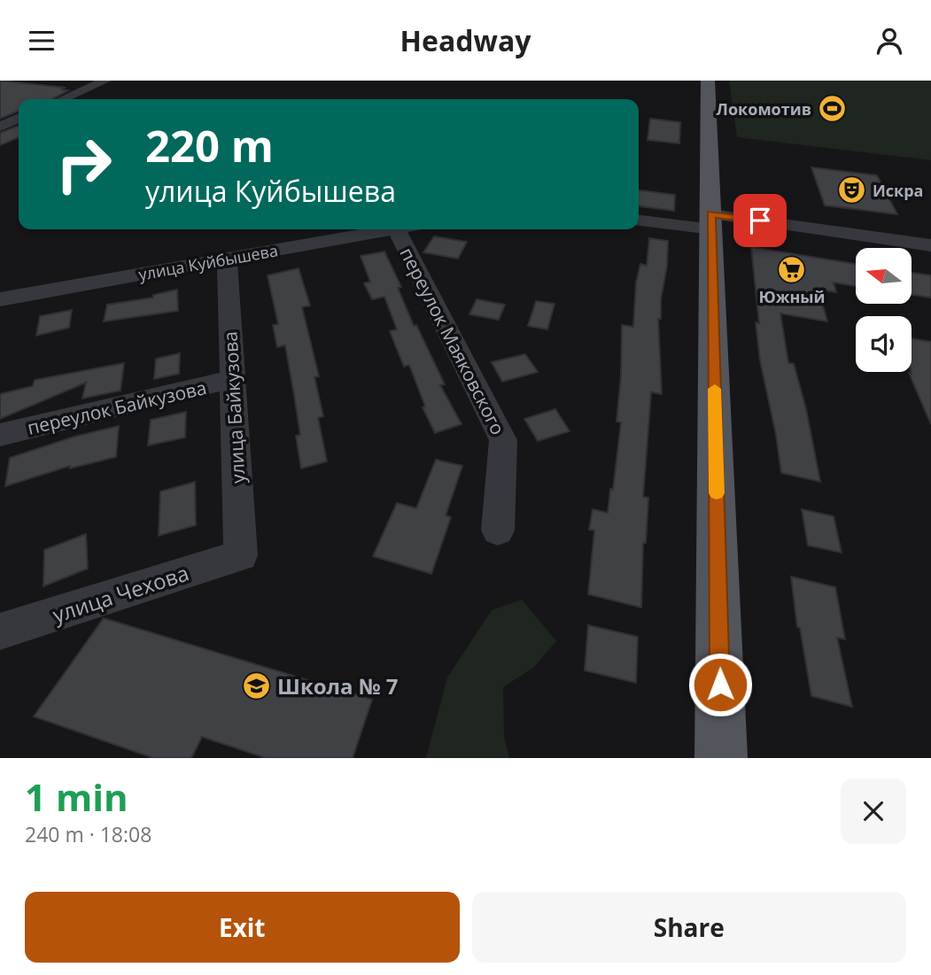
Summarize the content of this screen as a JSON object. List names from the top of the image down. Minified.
{"streets":{"street":["улица Куйбышева","переулок Маяковского","переулок Байкузова","улица Байкузова","улица Чехова"]},"crossings":[["улица Куйбышева","улица Байкузова"],["переулок Байкузова","улица Байкузова"],["улица Байкузова","улица Чехова"]],"places":{"sports":["Локомотив"],"theatre":["Искра"],"supermarket":["Южный"],"school or university":["Школа № 7"]},"north":"left","page":{"header":"Headway","turn":["220 m","улица Куйбышева"],"heading":["1 min","240 m · 18:08"],"buttons":["Exit","Share"]}}
